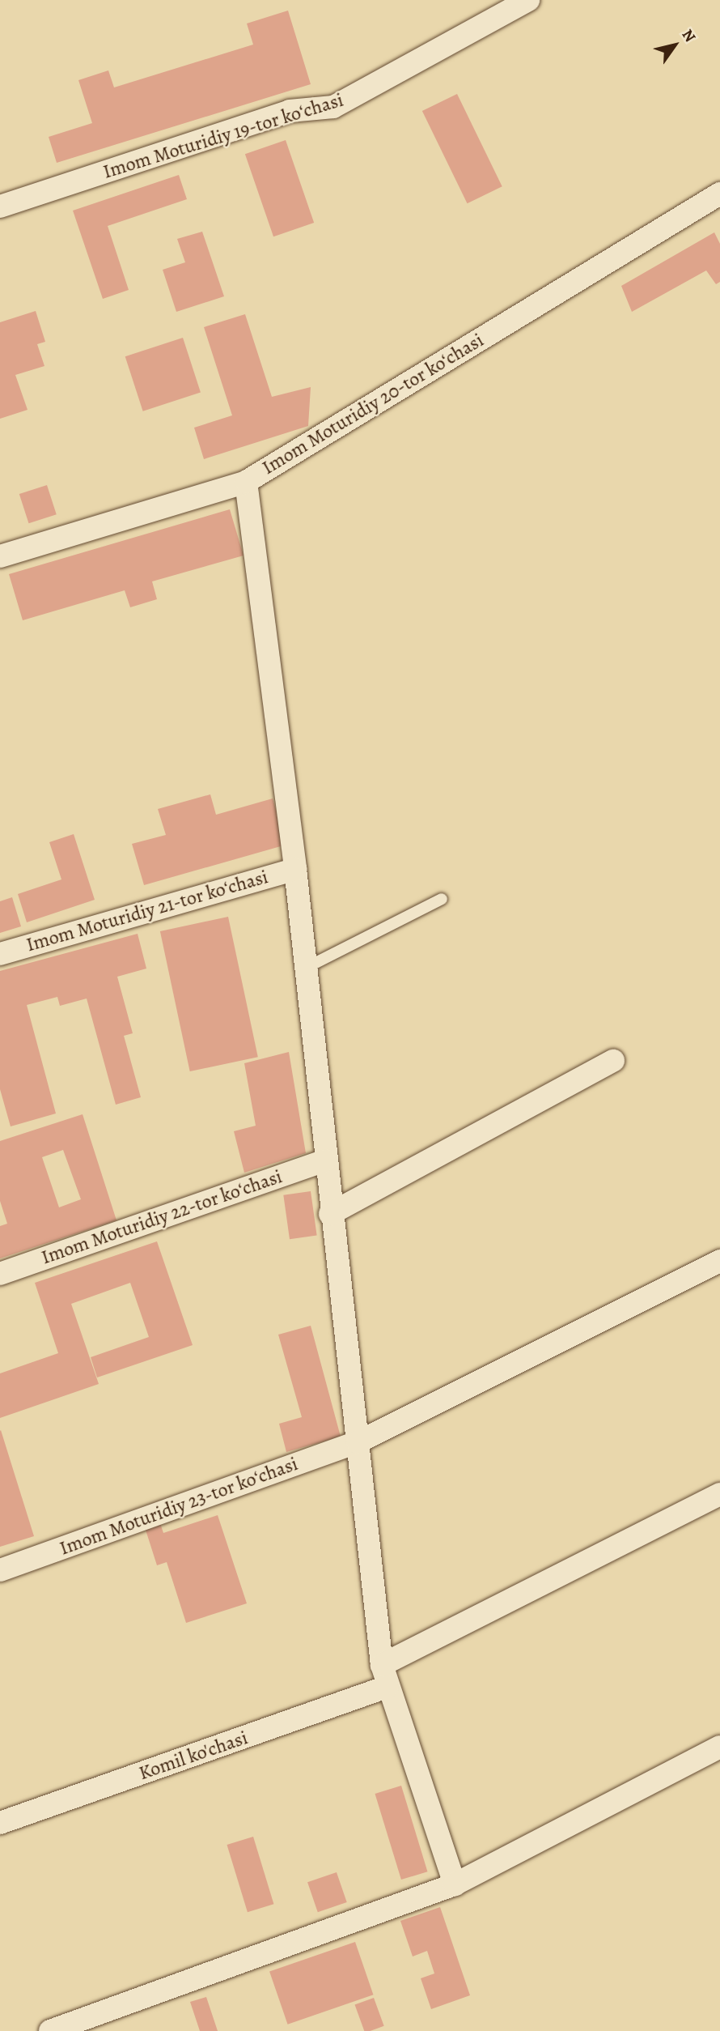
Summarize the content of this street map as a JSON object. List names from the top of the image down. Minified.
{"streets":{"street":["Imom Moturidiy 19-tor koʻchasi","Imom Moturidiy 20-tor koʻchasi","Imom Moturidiy 21-tor koʻchasi","Imom Moturidiy 22-tor koʻchasi","Imom Moturidiy 23-tor koʻchasi","Komil ko'chasi"]},"north":"top right"}
